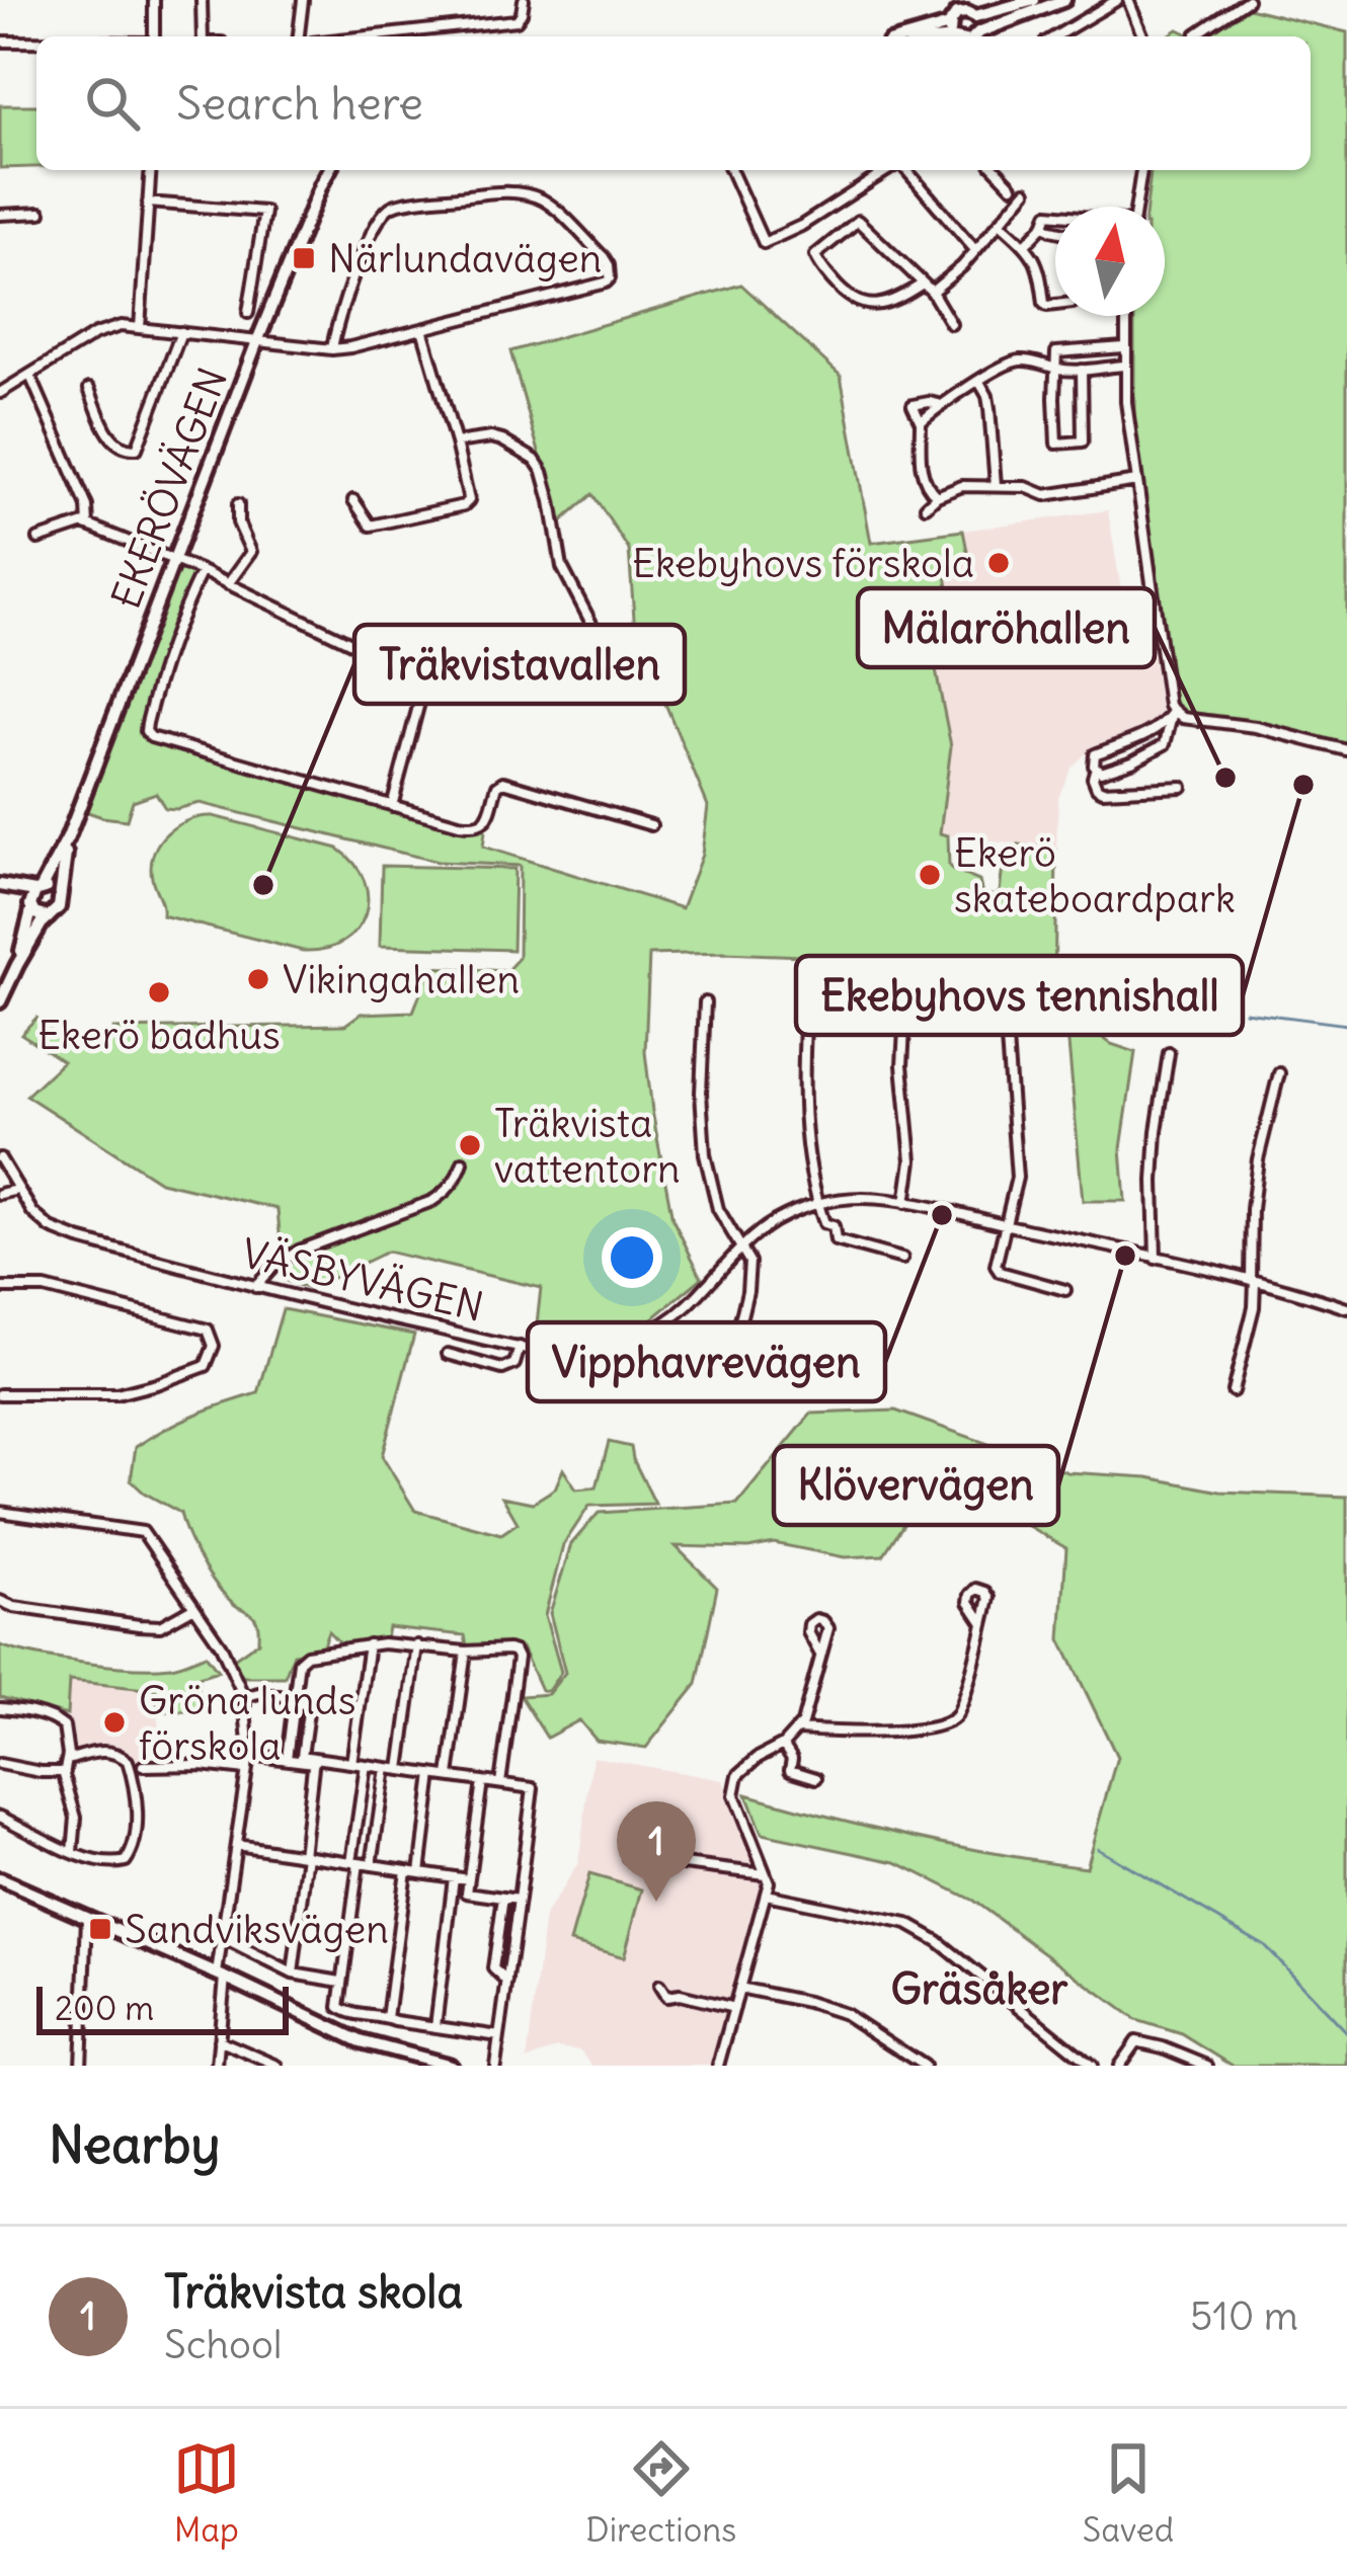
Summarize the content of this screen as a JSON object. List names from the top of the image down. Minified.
{"streets":{"main road":["EKERÖVÄGEN"],"street":["VÄSBYVÄGEN"]},"districts":["Gräsåker"],"places":{"transit":["Närlundavägen","Sandviksvägen"],"other":["Ekebyhovs förskola","Mälaröhallen","Ekebyhovs tennishall","Ekerö skateboardpark","Träkvistavallen","Vikingahallen","Ekerö badhus","Träkvista vattentorn","Vipphavrevägen","Klövervägen","Gröna lunds förskola"]},"scale_bar":"200 m","north":"top","page":{"search":"Search here","pins":"1","scale":"200 m","heading":"Nearby","list":[{"mark":"1","name":"Träkvista skola","note":"School","value":"510 m"}],"nav":["Map","Directions","Saved"]}}
